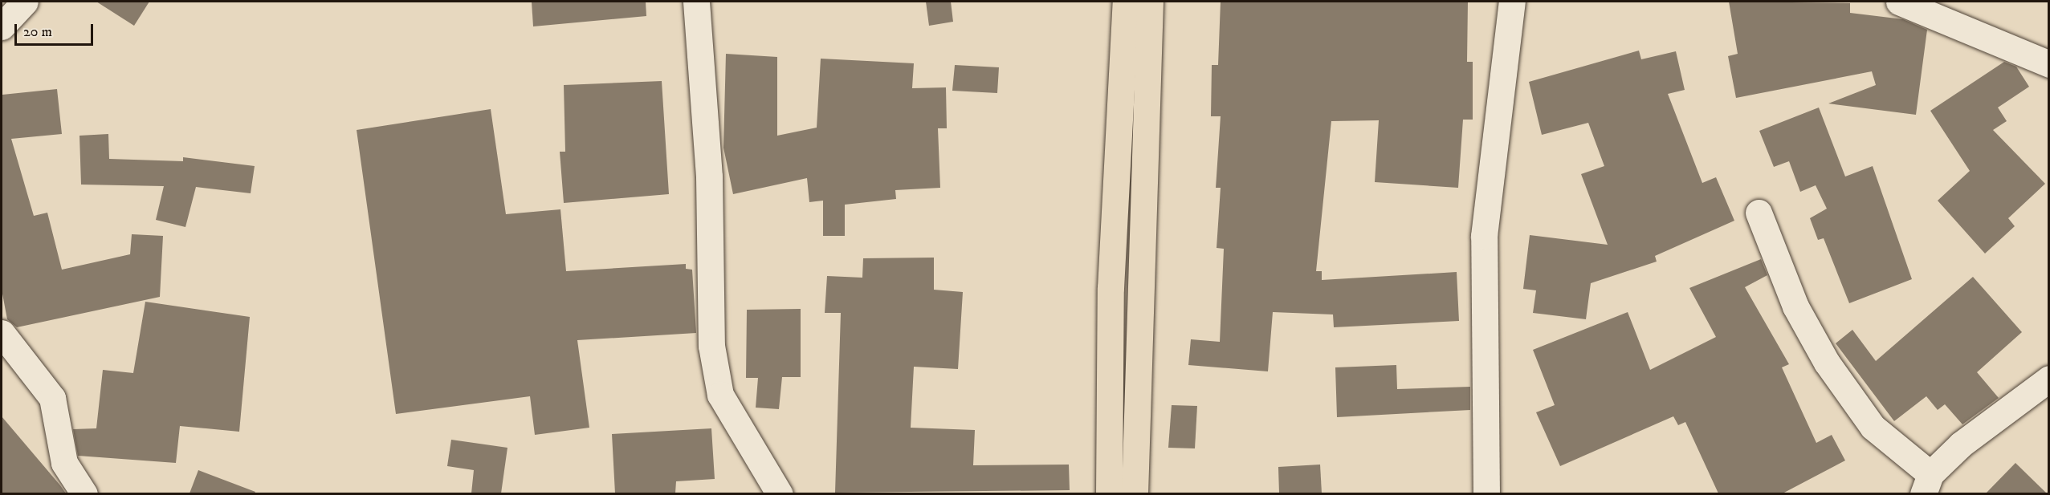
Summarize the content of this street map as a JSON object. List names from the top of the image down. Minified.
{"scale_bar":"20 m"}
